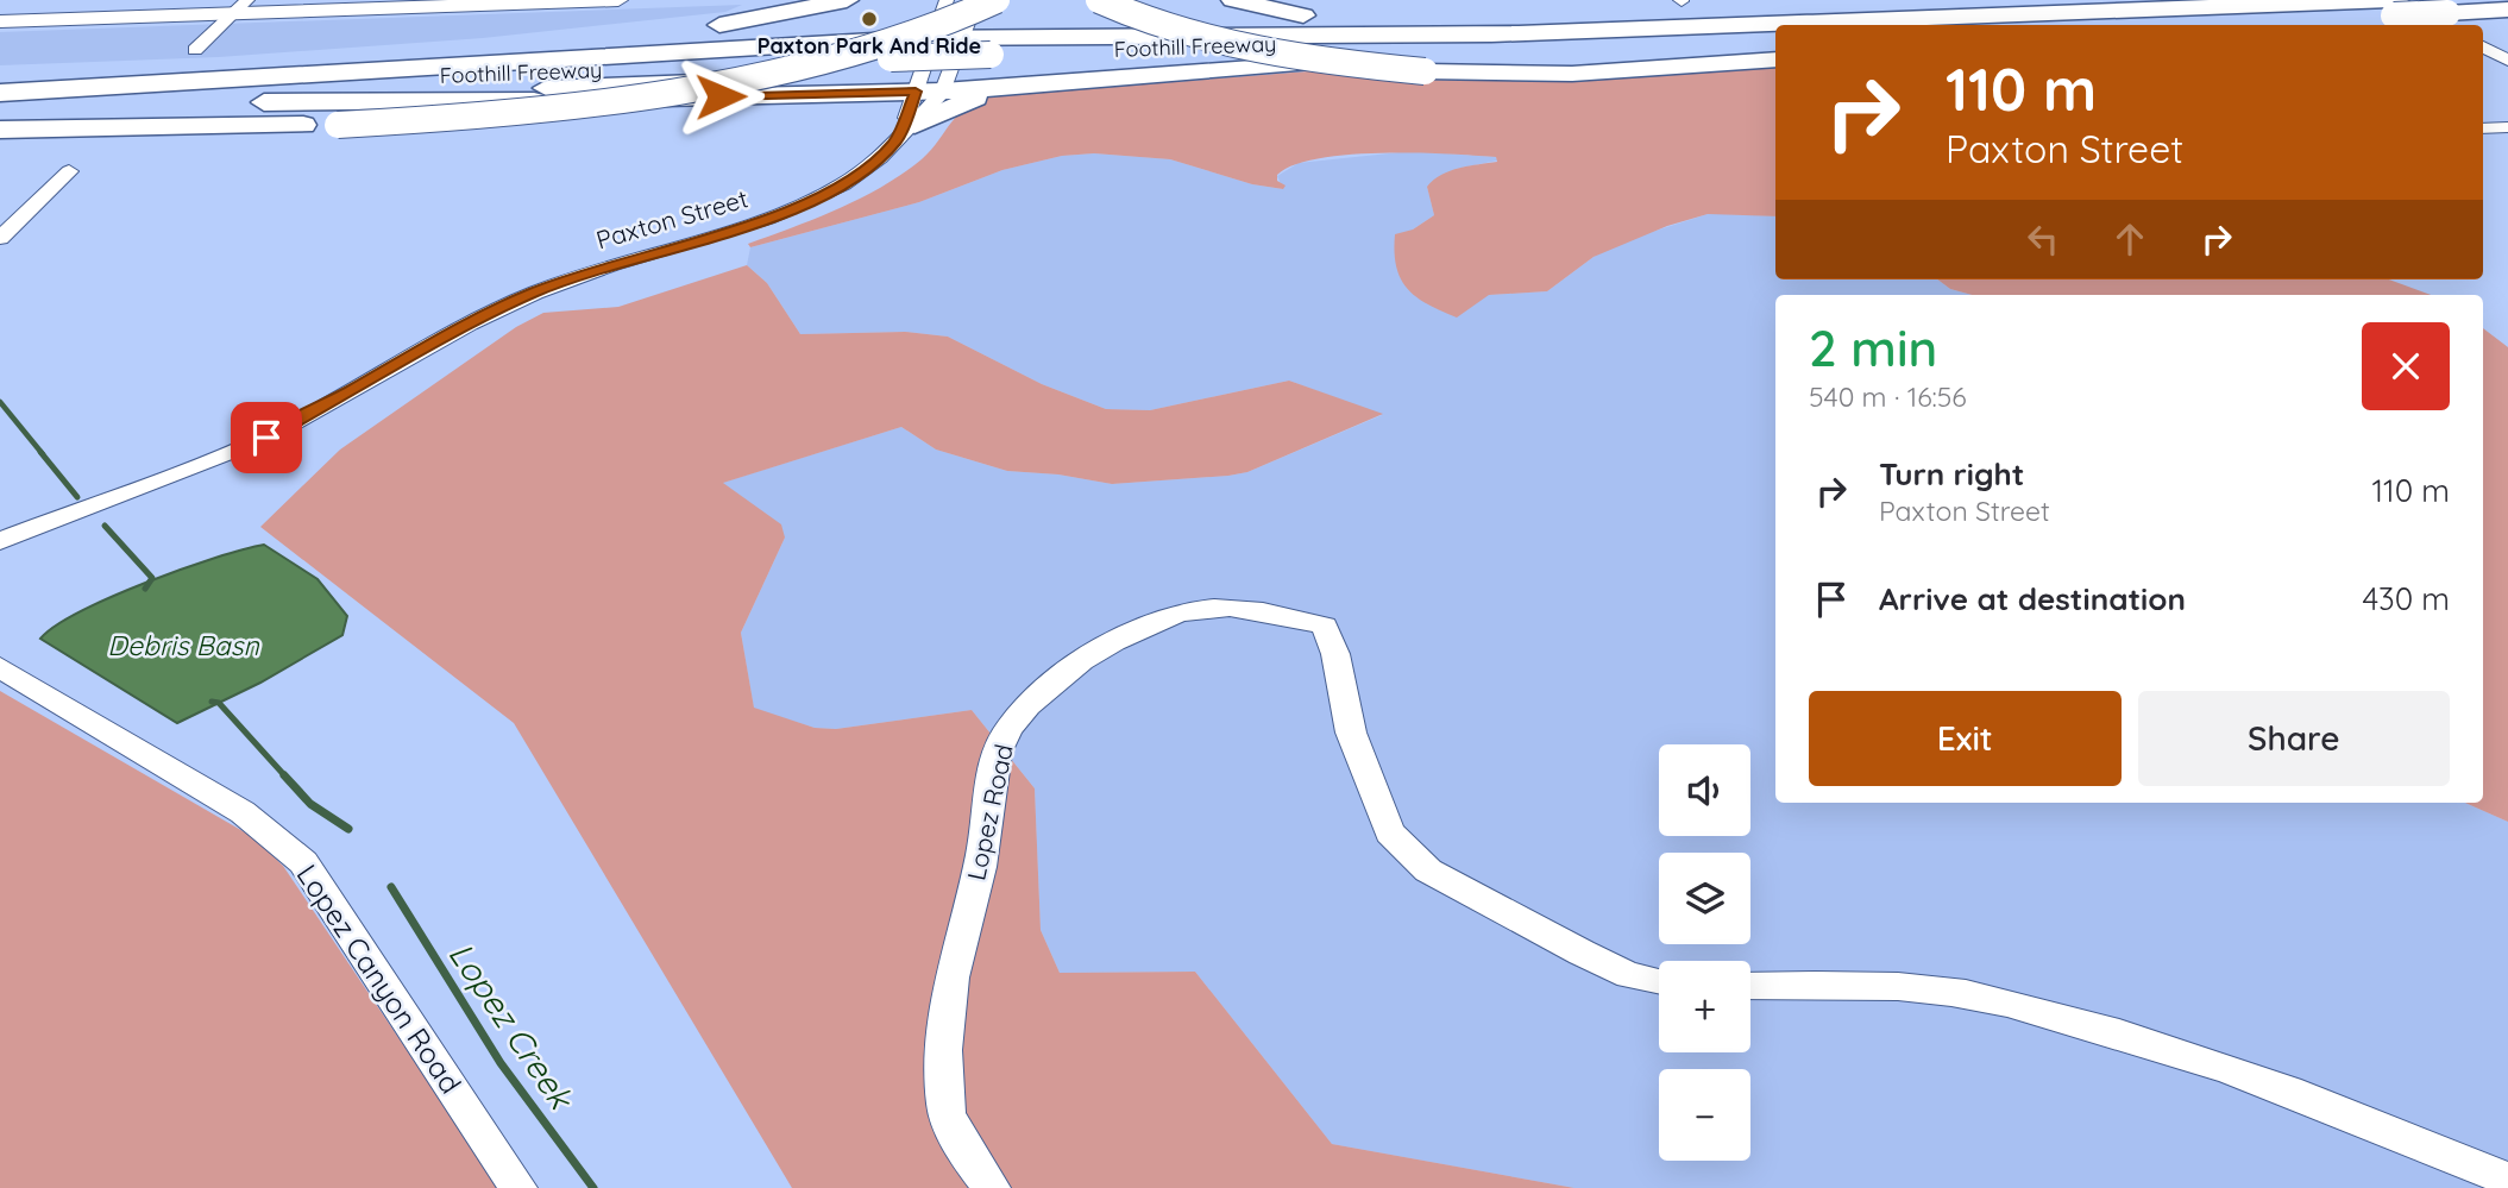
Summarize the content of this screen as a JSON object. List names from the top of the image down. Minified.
{"streets":{"highway":["Foothill Freeway"],"street":["Paxton Street","Lopez Road","Lopez Canyon Road"]},"water":["Debris Basn","Lopez Creek"],"places":["Paxton Park And Ride"],"page":{"turn":["110 m","Paxton Street"],"heading":["2 min","540 m · 16:56"],"list":[{"name":"Turn right","note":"Paxton Street","value":"110 m"},{"name":"Arrive at destination","value":"430 m"}],"buttons":["Exit","Share"],"map_buttons":["+","−"]}}
